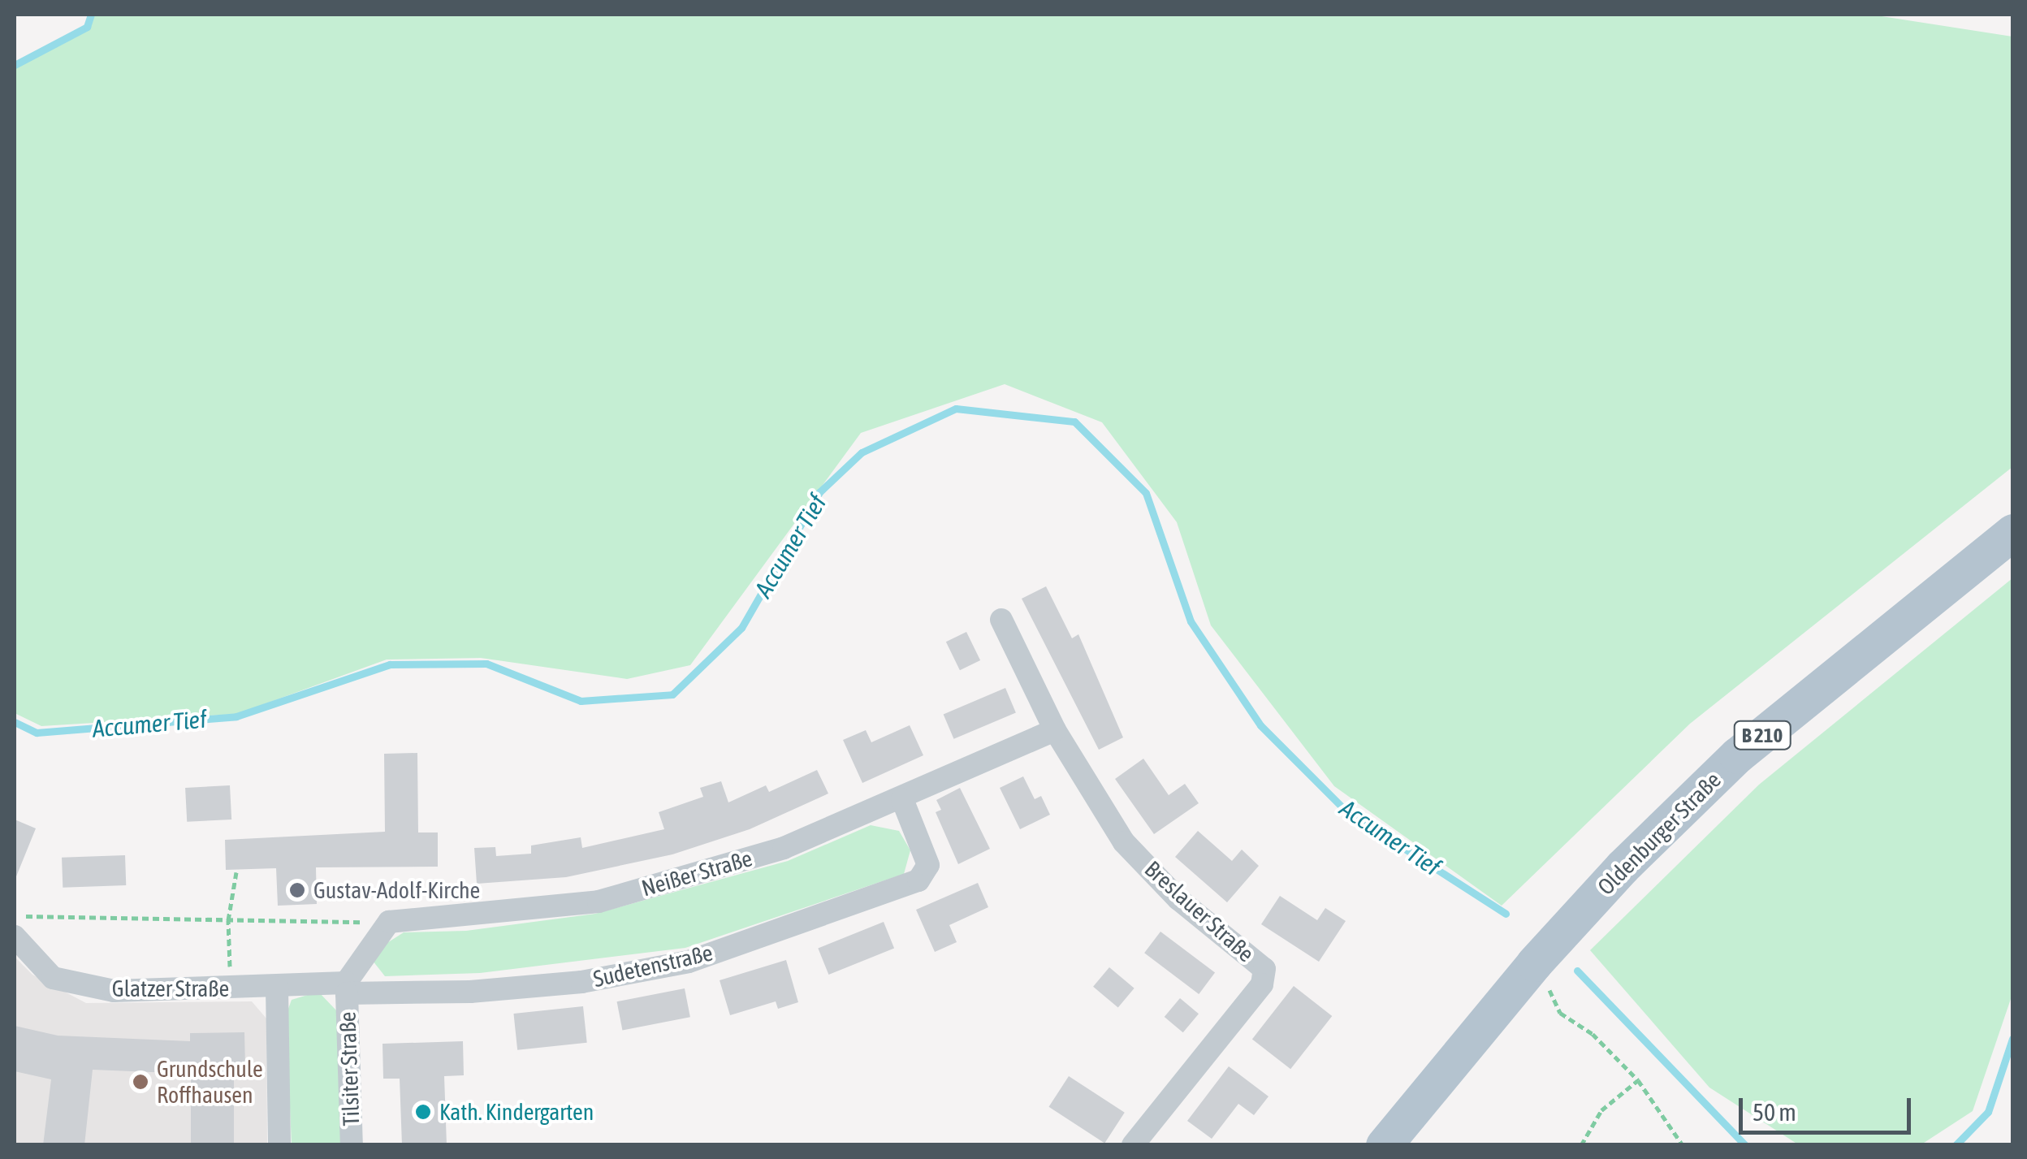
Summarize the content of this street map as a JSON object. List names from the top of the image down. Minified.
{"streets":{"main road":["B 210","Oldenburger Straße"],"street":["Neißer Straße","Breslauer Straße","Sudetenstraße","Glatzer Straße","Tilsiter Straße"]},"crossings":[["Neißer Straße","Breslauer Straße"],["Neißer Straße","Sudetenstraße"],["Sudetenstraße","Glatzer Straße"],["Sudetenstraße","Tilsiter Straße"],["Glatzer Straße","Tilsiter Straße"]],"water":["Accumer Tief"],"places":["Gustav-Adolf-Kirche","Grundschule Roffhausen","Kath. Kindergarten"],"scale_bar":"50 m"}
